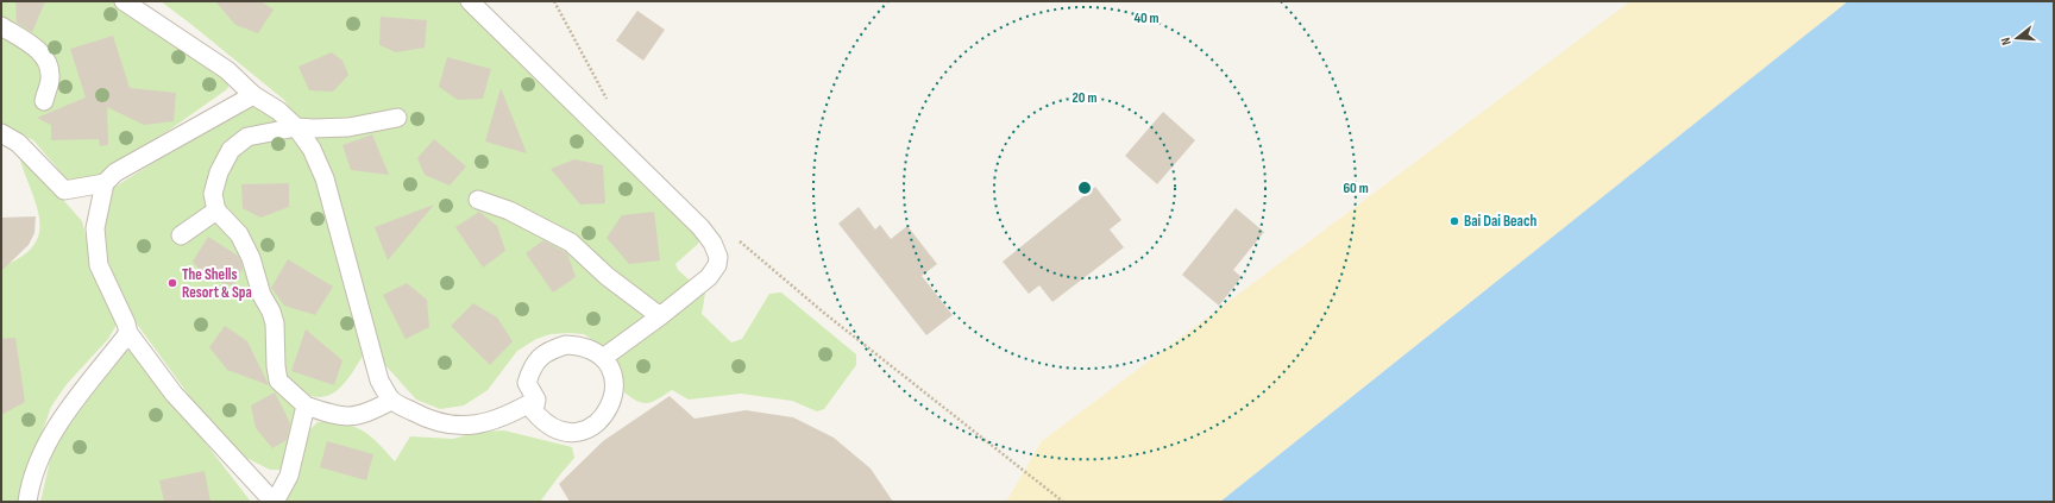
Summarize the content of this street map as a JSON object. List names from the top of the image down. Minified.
{"places":["Bai Dai Beach","The Shells Resort & Spa"],"north":"left","rings":["40 m","20 m","60 m"]}
